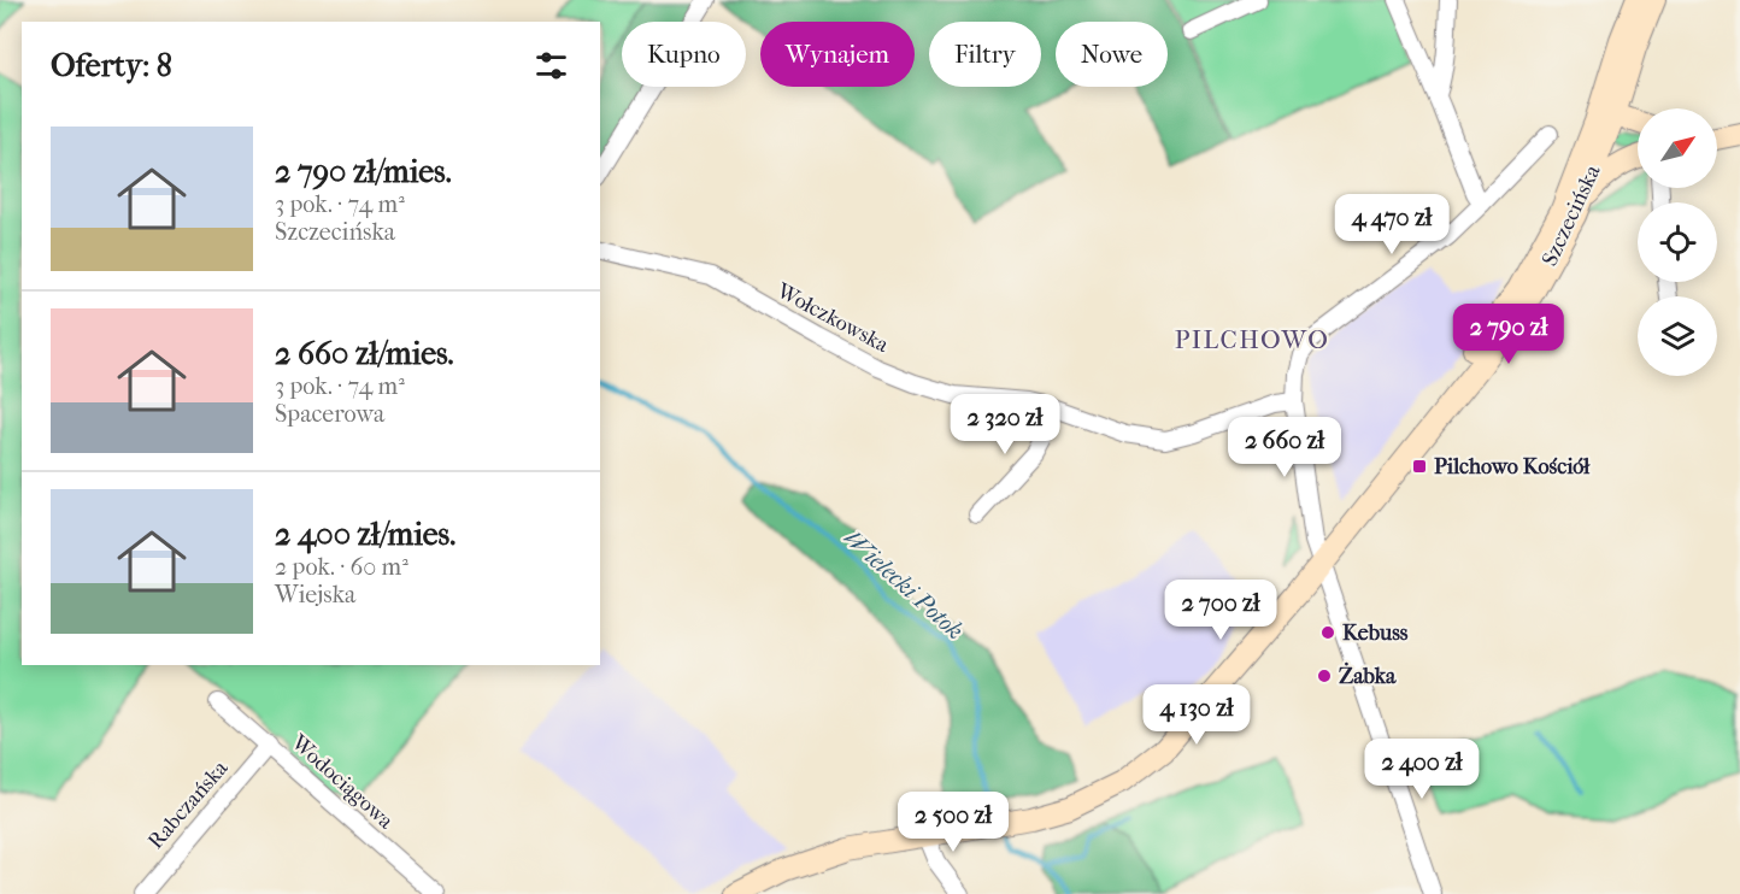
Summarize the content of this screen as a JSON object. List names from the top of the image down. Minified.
{"streets":{"main road":["Szczecińska"],"street":["Wołczkowska","Wodociągowa","Rabczańska"]},"crossings":[["Wodociągowa","Rabczańska"]],"districts":["PILCHOWO"],"water":["Wielecki Potok"],"places":{"transit":["Pilchowo Kościół"],"other":["Kebuss","Żabka"]},"north":"top right","page":{"chip":["Kupno","Wynajem","Filtry","Nowe"],"heading":"Oferty: 8","list":[{"name":"2 790 zł/mies.","note":"3 pok. · 74 m² · Szczecińska"},{"name":"2 660 zł/mies.","note":"3 pok. · 74 m² · Spacerowa"},{"name":"2 400 zł/mies.","note":"2 pok. · 60 m² · Wiejska"}],"price":["4 470 zł","2 790 zł","2 320 zł","2 660 zł","2 700 zł","4 130 zł","2 400 zł","2 500 zł"]}}
